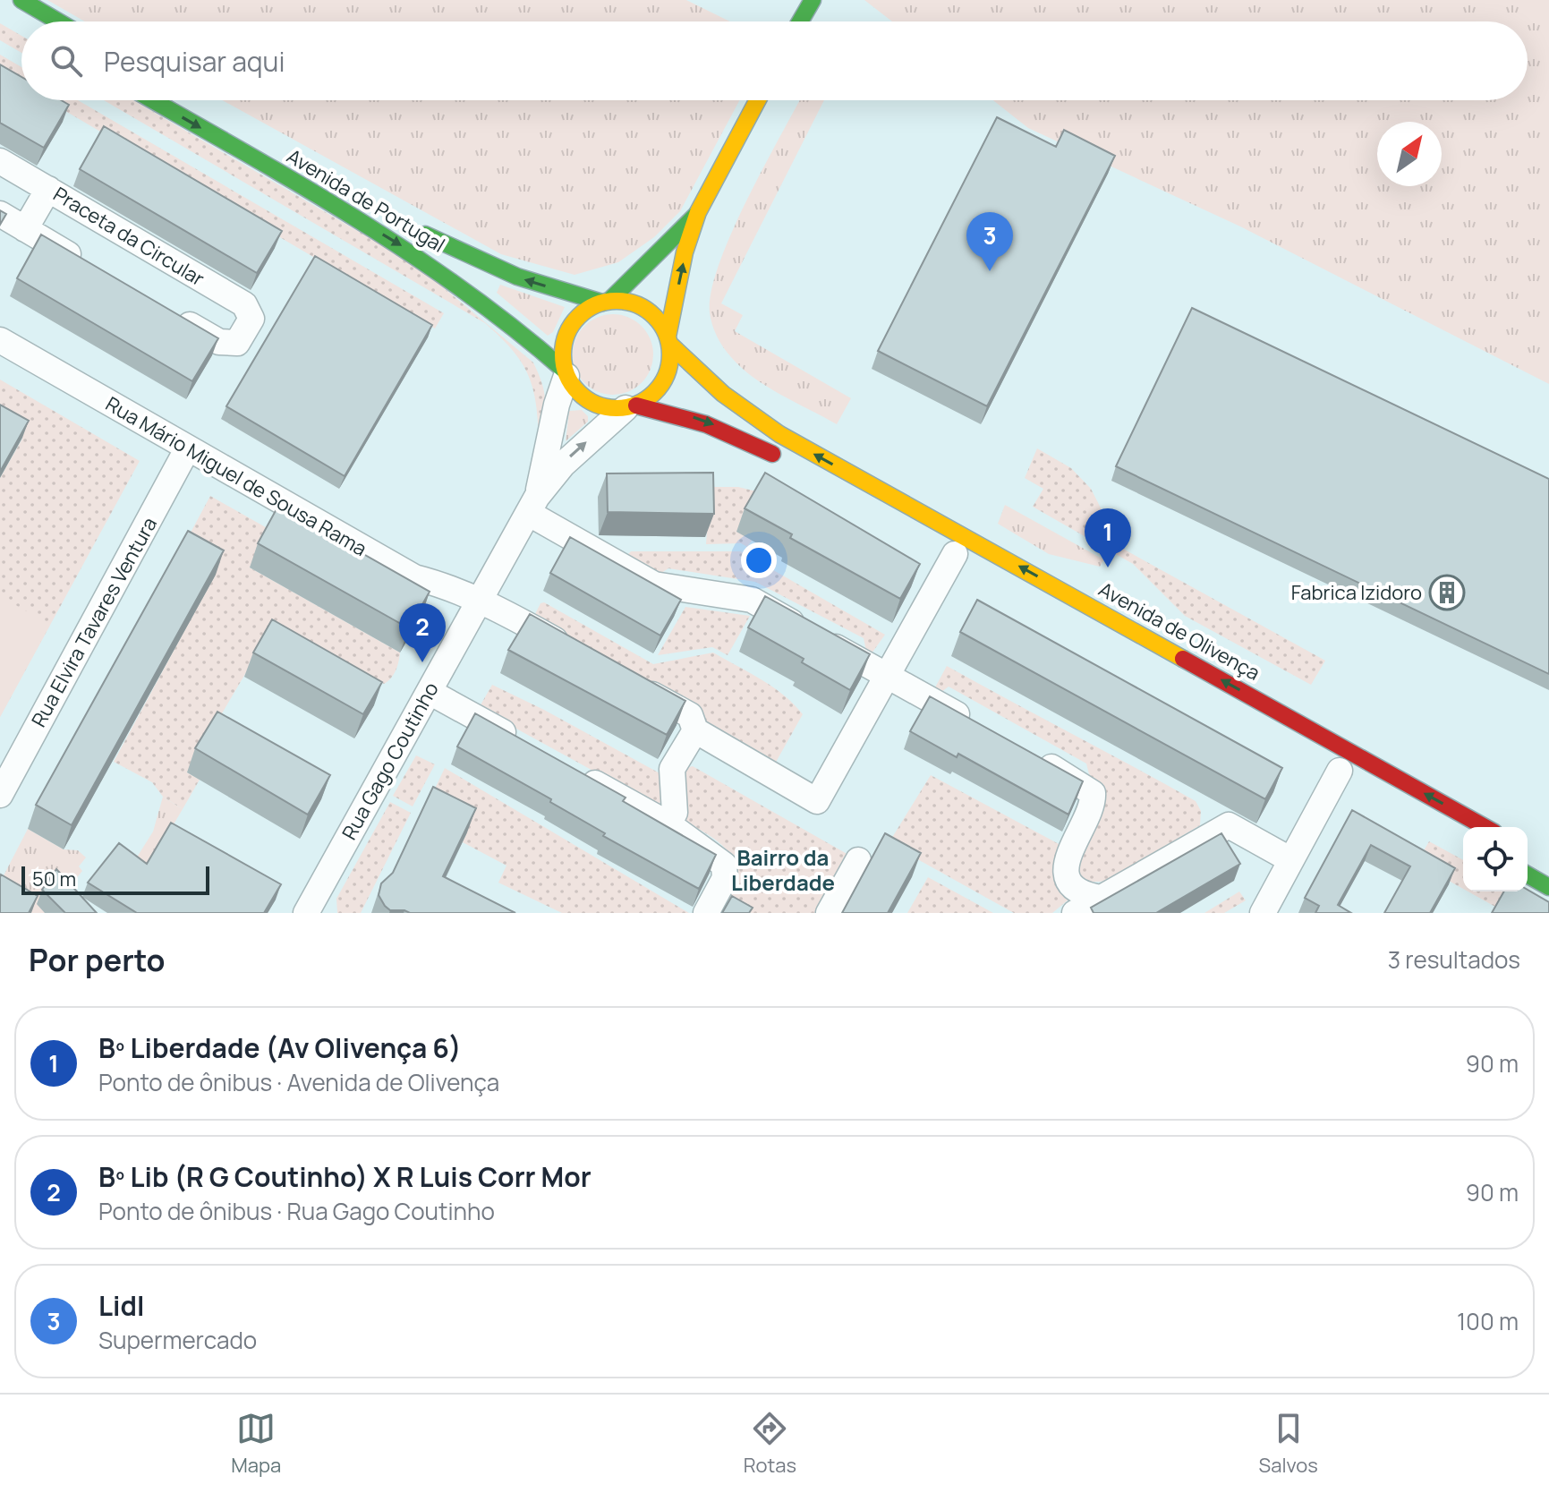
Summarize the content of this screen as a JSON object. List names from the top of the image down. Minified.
{"streets":{"main road":["Avenida de Portugal","Avenida de Olivença"],"street":["Praceta da Circular","Rua Mário Miguel de Sousa Rama","Rua Elvira Tavares Ventura","Rua Gago Coutinho"]},"crossings":[["Avenida de Portugal","Avenida de Olivença"],["Avenida de Portugal","Rua Gago Coutinho"],["Rua Mário Miguel de Sousa Rama","Rua Elvira Tavares Ventura"],["Rua Mário Miguel de Sousa Rama","Rua Gago Coutinho"],["Avenida de Olivença","Rua Gago Coutinho"]],"one_way":["Avenida de Olivença"],"districts":["Bairro da Liberdade"],"places":{"building":["Fabrica Izidoro"]},"scale_bar":"50 m","north":"top right","page":{"search":"Pesquisar aqui","pins":["3","1","2"],"scale":"50 m","heading":["Por perto","3 resultados"],"list":[{"mark":"1","name":"Bº Liberdade (Av Olivença 6)","note":"Ponto de ônibus · Avenida de Olivença","value":"90 m"},{"mark":"2","name":"Bº Lib (R G Coutinho) X R Luis Corr Mor","note":"Ponto de ônibus · Rua Gago Coutinho","value":"90 m"},{"mark":"3","name":"Lidl","note":"Supermercado","value":"100 m"}],"nav":["Mapa","Rotas","Salvos"]}}
